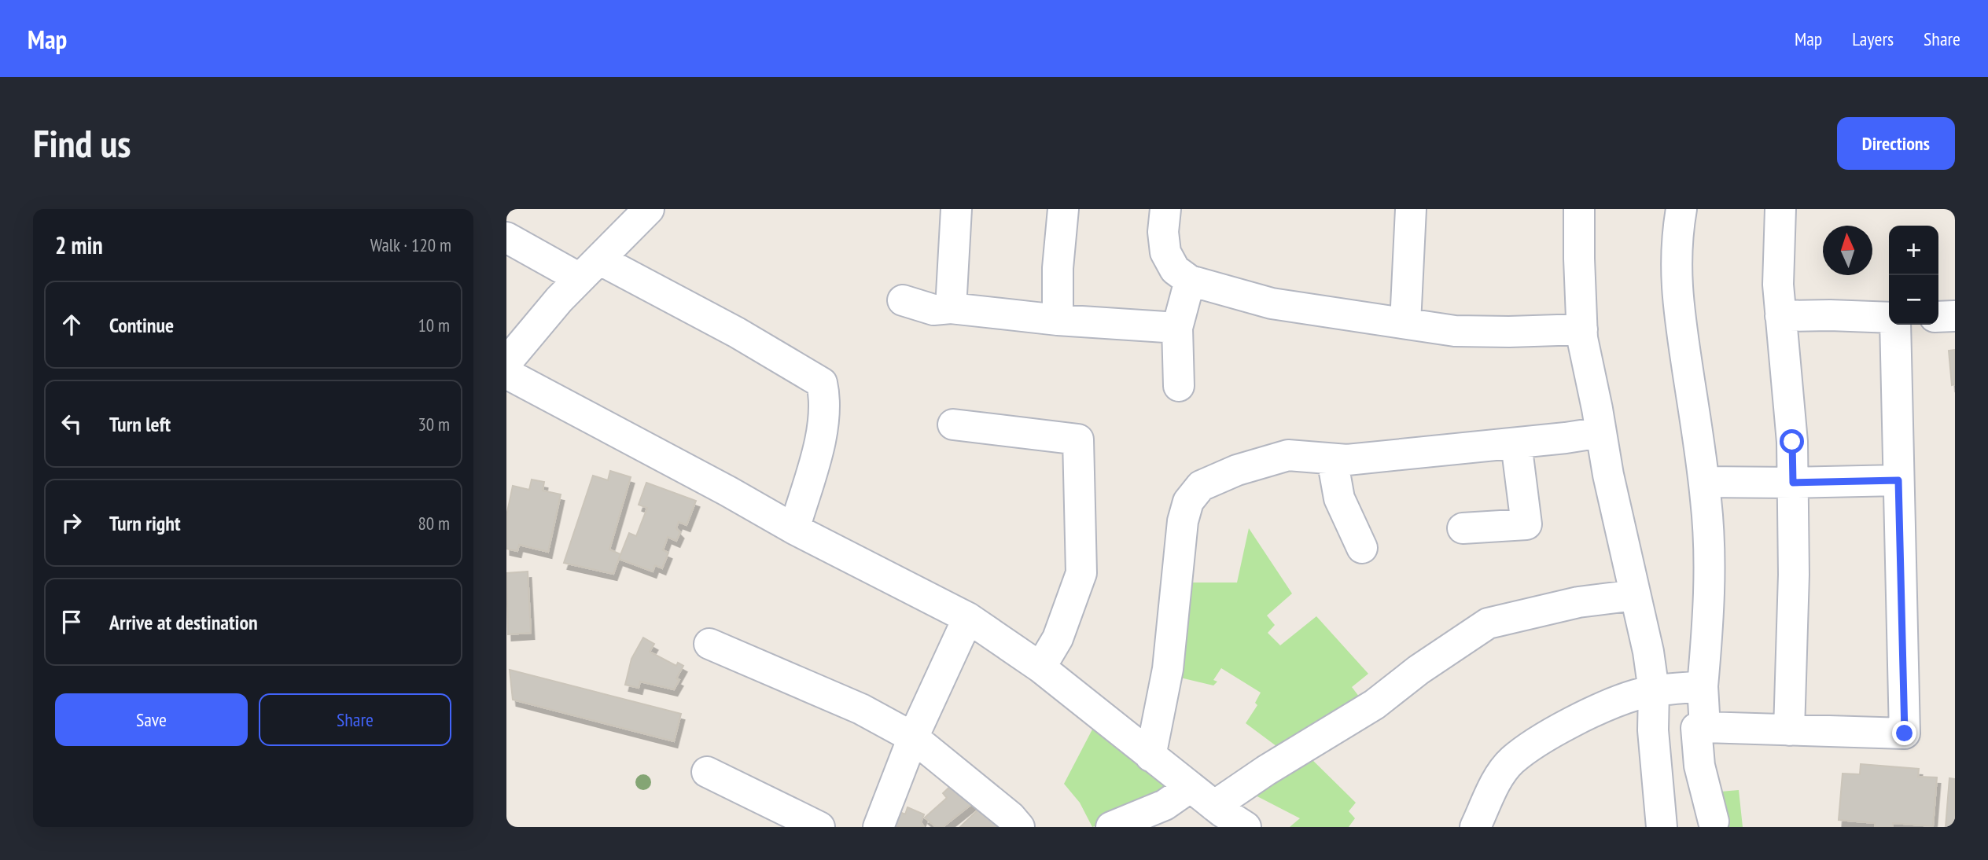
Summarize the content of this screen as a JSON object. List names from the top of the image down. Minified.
{"north":"top","page":{"header":"Map","nav":["Map","Layers","Share"],"buttons":["Directions",["Save","Share"]],"title":"Find us","heading":["2 min","Walk · 120 m"],"map_buttons":["+","−"],"list":[["Continue","10 m"],["Turn left","30 m"],["Turn right","80 m"],"Arrive at destination"]}}
